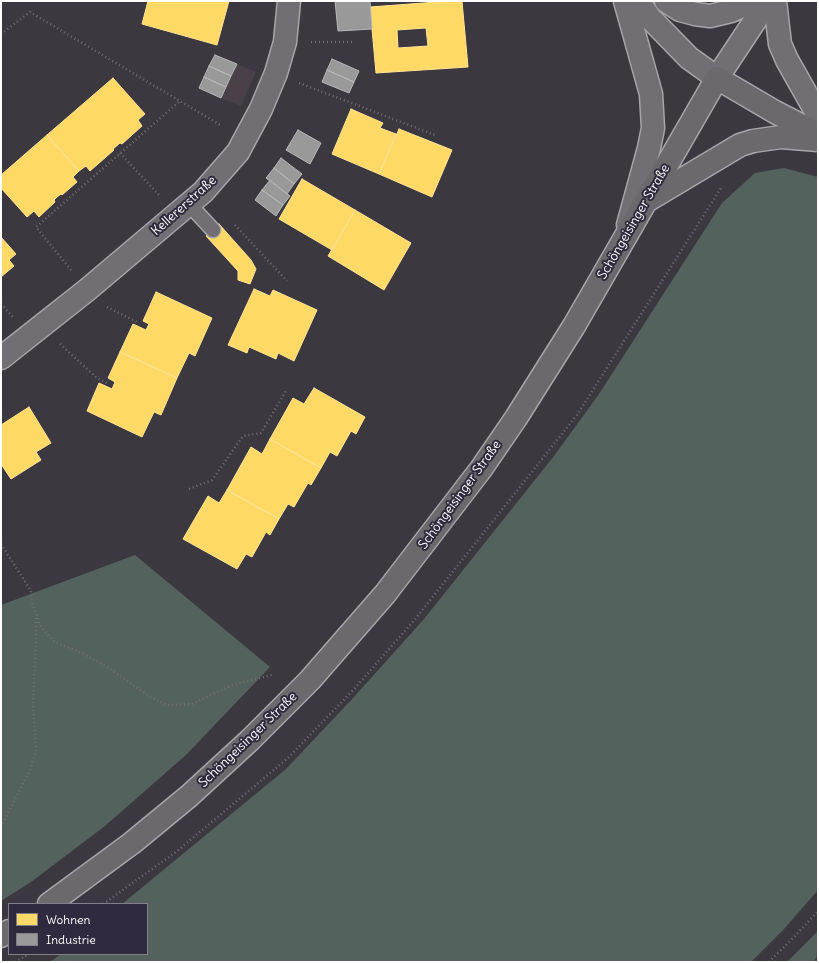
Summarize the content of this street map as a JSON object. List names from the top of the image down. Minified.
{"streets":{"main road":["Schöngeisinger Straße"],"street":["Kellererstraße"]},"legend":["Wohnen","Industrie"]}
